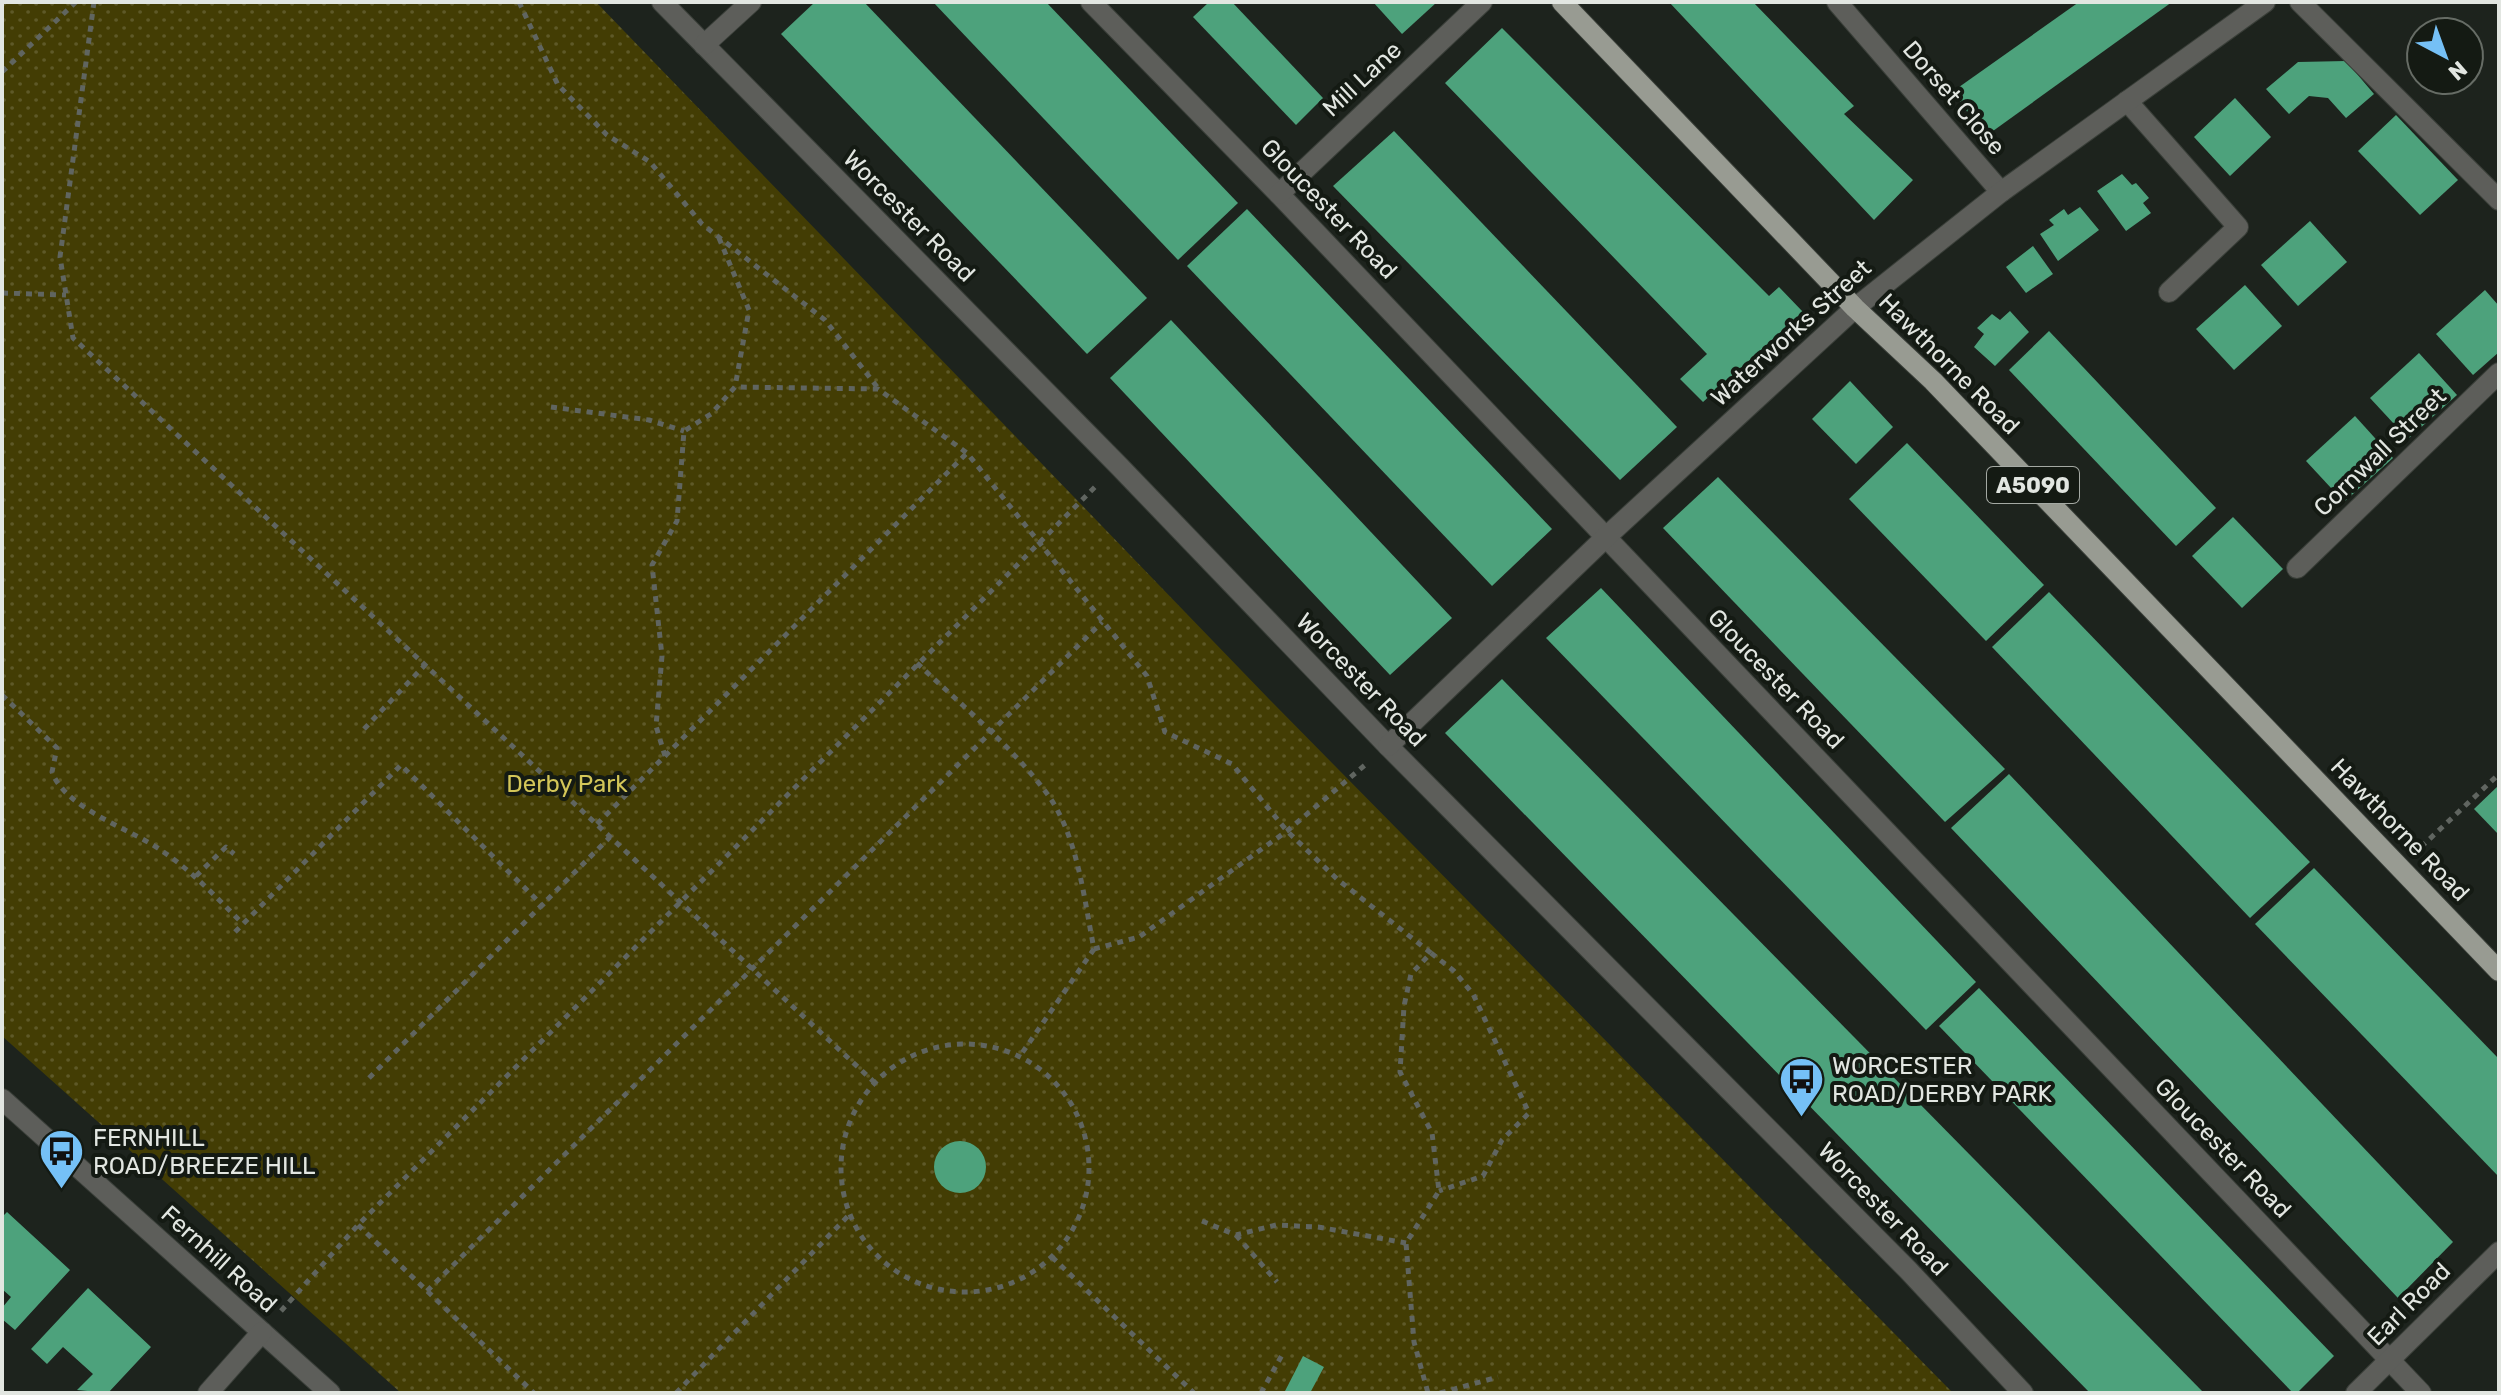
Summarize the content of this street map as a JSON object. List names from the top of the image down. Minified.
{"streets":{"main road":["Hawthorne Road","A5090"],"street":["Mill Lane","Dorset Close","Gloucester Road","Worcester Road","Waterworks Street","Cornwall Street","Fernhill Road","Earl Road"]},"crossings":[["Mill Lane","Gloucester Road"],["Dorset Close","Waterworks Street"],["Gloucester Road","Waterworks Street"],["Gloucester Road","Earl Road"],["Worcester Road","Waterworks Street"],["Waterworks Street","Hawthorne Road"]],"parks":["Derby Park"],"places":{"bus stop":["WORCESTER ROAD/DERBY PARK","FERNHILL ROAD/BREEZE HILL"]},"north":"bottom right"}
